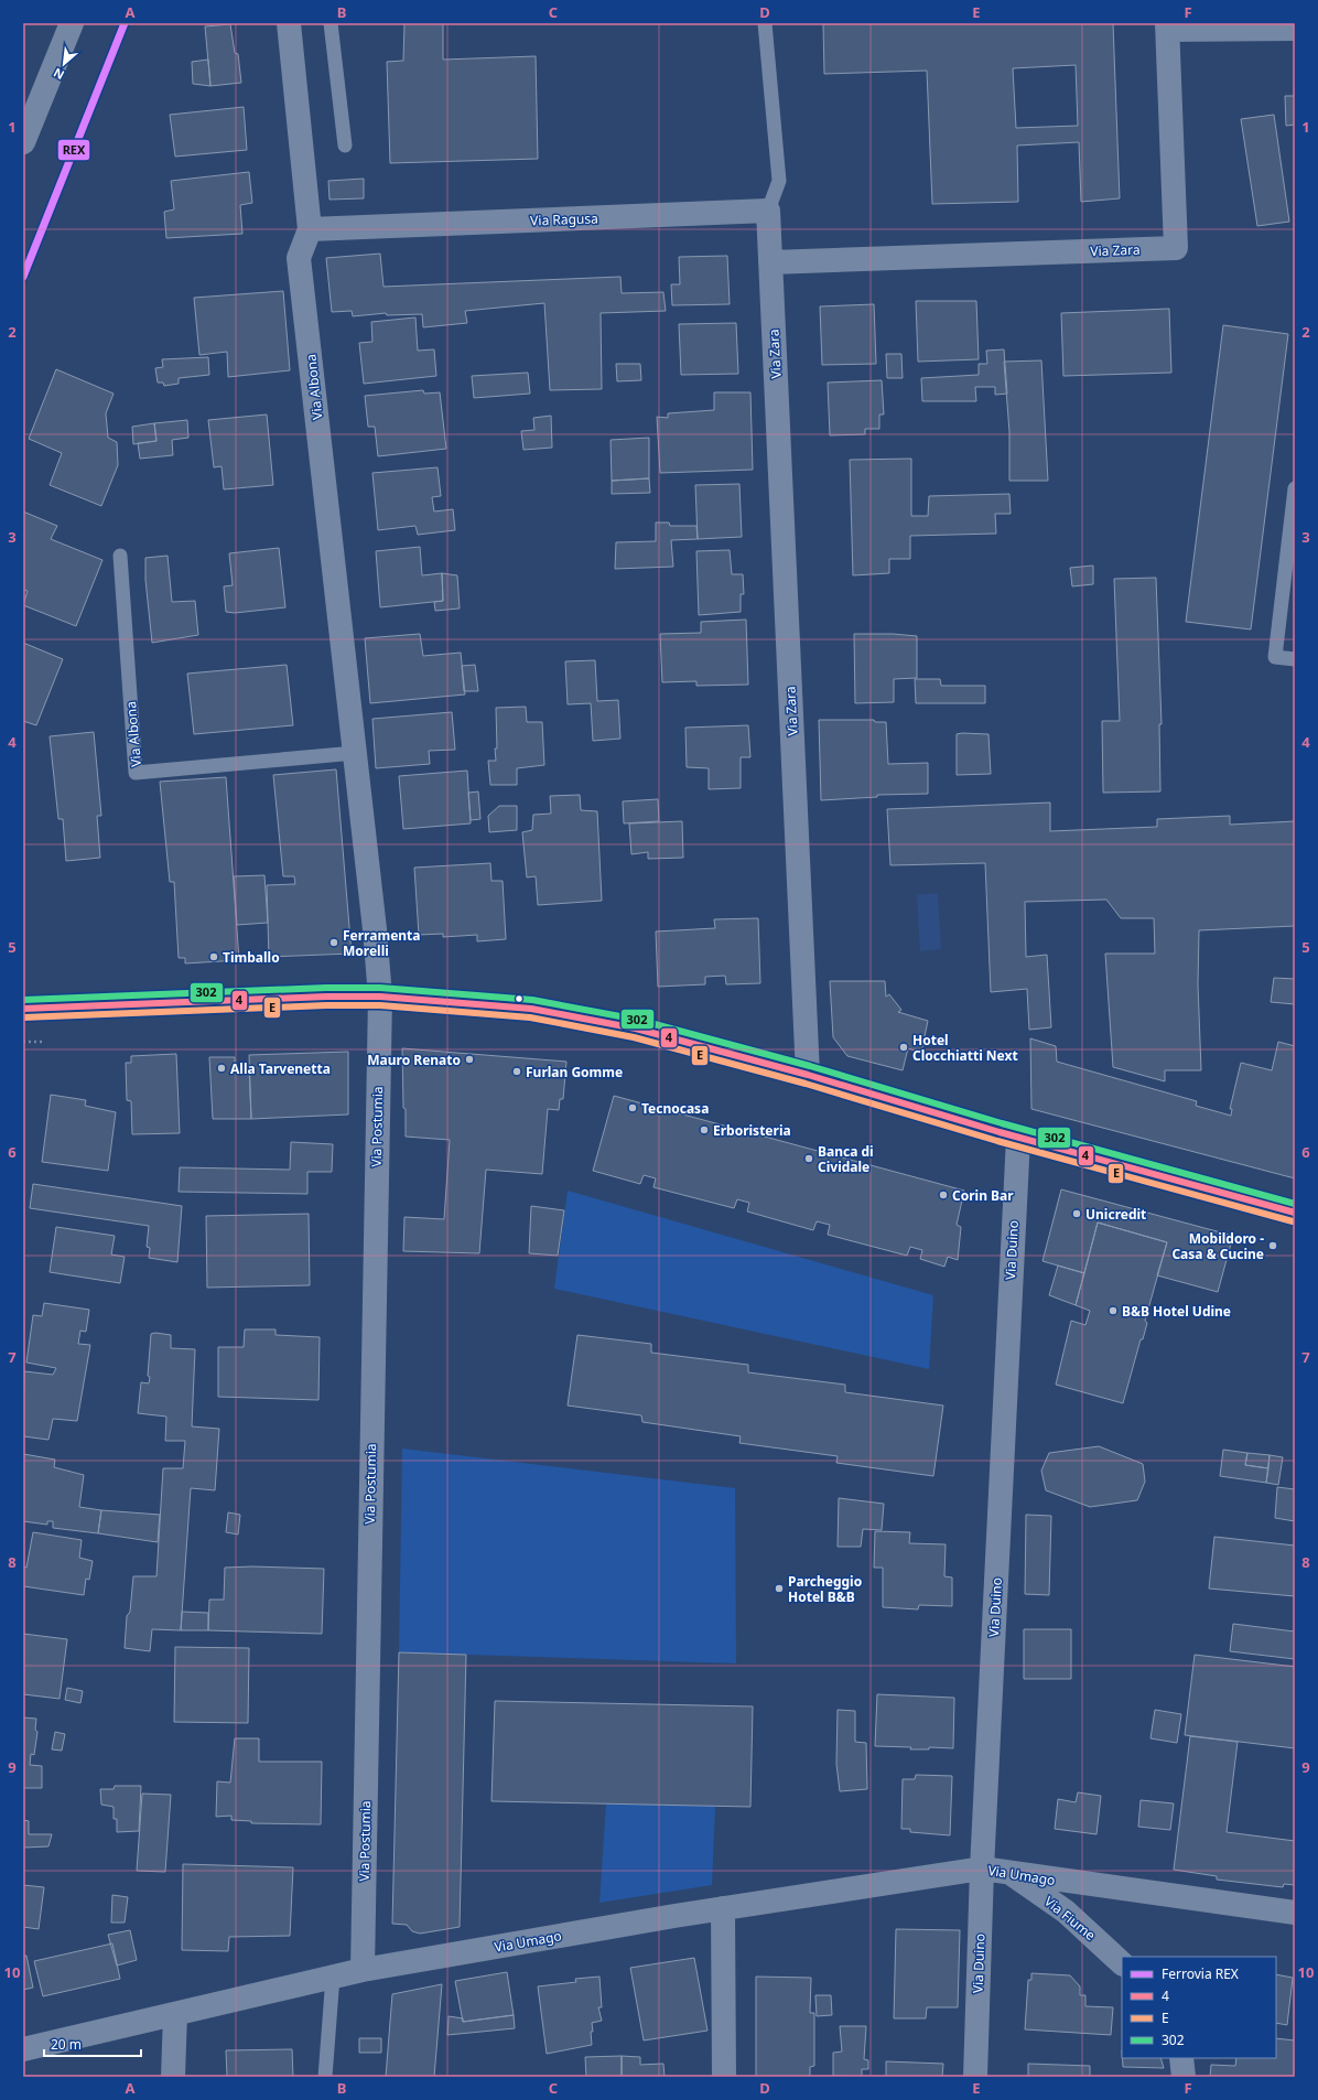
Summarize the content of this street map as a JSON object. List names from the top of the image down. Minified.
{"streets":{"street":["Via Ragusa","Via Zara","Via Albona","Via Postumia","Via Duino","Via Umago","Via Fiume"]},"crossings":[["Via Ragusa","Via Albona"],["Via Albona","Via Postumia"],["Via Postumia","Via Umago"],["Via Duino","Via Umago"],["Via Umago","Via Fiume"]],"places":["Ferramenta Morelli","Timballo","Hotel Clocchiatti Next","Mauro Renato","Alla Tarvenetta","Furlan Gomme","Tecnocasa","Erboristeria","Banca di Cividale","Corin Bar","Unicredit","Mobildoro - Casa & Cucine","B&B Hotel Udine","Parcheggio Hotel B&B"],"lines":["rail line REX","transit line 302","transit line 4","transit line E"],"legend":["Ferrovia REX","4","E","302"],"scale_bar":"20 m","north":"bottom left","grid":{"columns":["A","B","C","D","E","F"],"rows":["1","2","3","4","5","6","7","8","9","10"]}}
